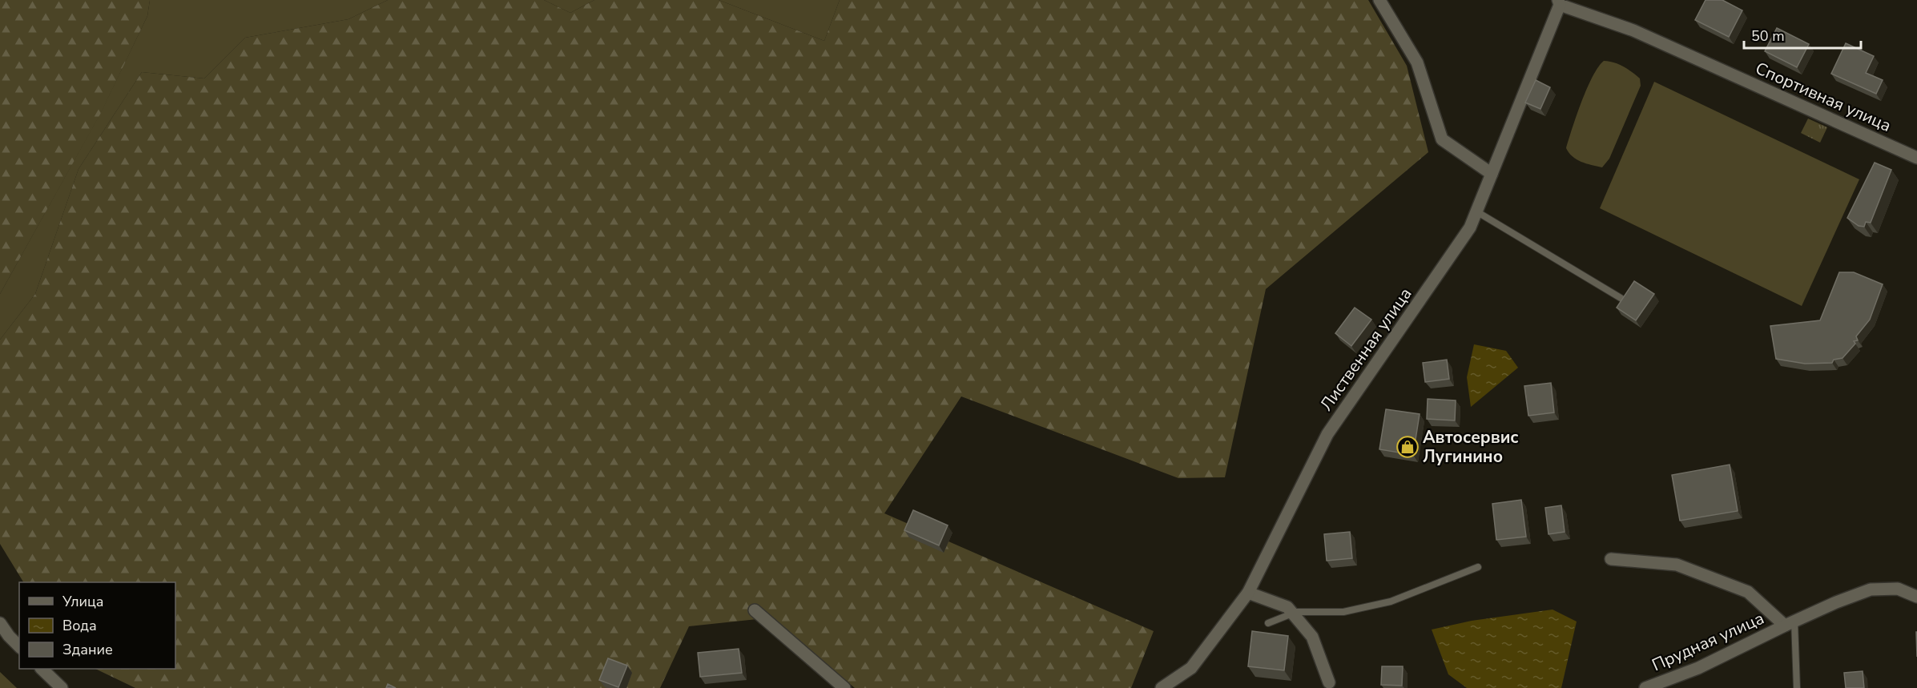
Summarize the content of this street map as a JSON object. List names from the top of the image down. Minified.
{"streets":{"street":["Спортивная улица","Лиственная улица","Прудная улица"]},"crossings":[["Спортивная улица","Лиственная улица"]],"places":{"shop":["Автосервис Лугинино"]},"legend":["Улица","Вода","Здание"],"scale_bar":"50 m"}
